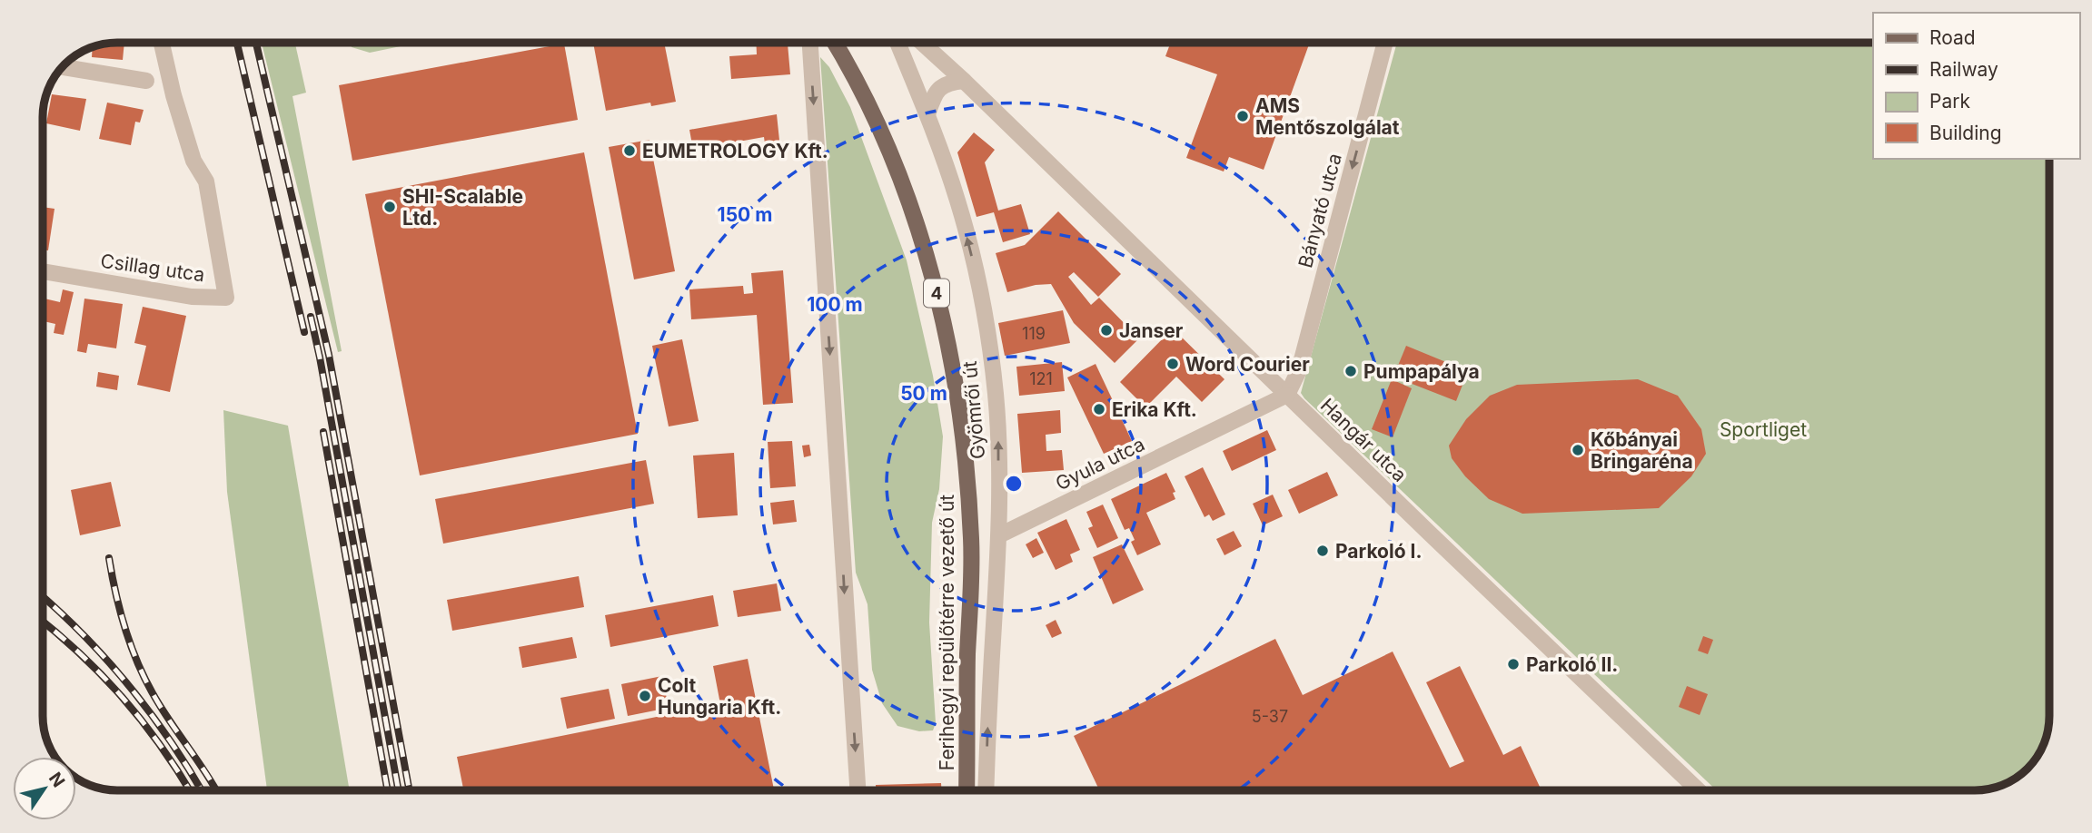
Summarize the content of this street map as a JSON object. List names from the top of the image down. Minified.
{"streets":{"main road":["4","Ferihegyi repülőtérre vezető út"],"street":["Bányató utca","Csillag utca","Gyömrői út","Hangár utca","Gyula utca"]},"crossings":[["Bányató utca","Hangár utca"],["Bányató utca","Gyula utca"],["Gyömrői út","Gyula utca"],["Hangár utca","Gyula utca"]],"one_way":["Bányató utca"],"parks":["Sportliget"],"places":["AMS Mentőszolgálat","EUMETROLOGY Kft.","SHI-Scalable Ltd.","Janser","Word Courier","Pumpapálya","Erika Kft.","Kőbányai Bringaréna","Parkoló I.","Parkoló II.","Colt Hungaria Kft."],"house_numbers":["119","121","5-37"],"legend":["Road","Railway","Park","Building"],"north":"top right","rings":["150 m","100 m","50 m"]}
